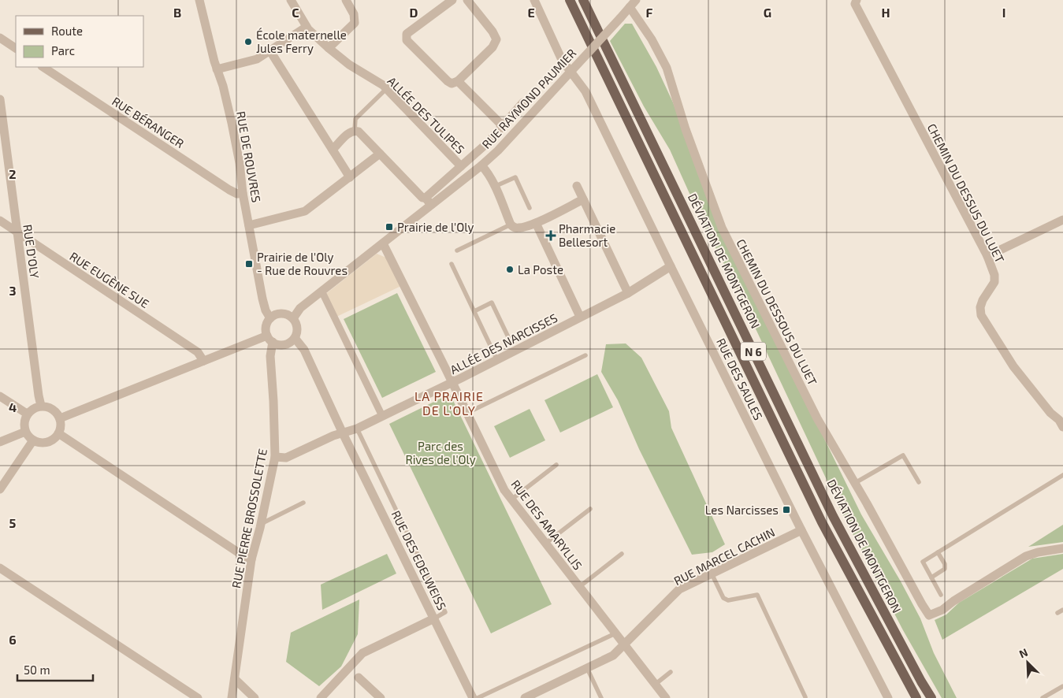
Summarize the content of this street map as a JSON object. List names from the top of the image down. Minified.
{"streets":{"main road":["DÉVIATION DE MONTGERON","N 6"],"street":["RUE RAYMOND PAUMIER","ALLÉE DES TULIPES","RUE BÉRANGER","RUE DE ROUVRES","CHEMIN DU DESSUS DU LUET","RUE D'OLY","RUE EUGÈNE SUE","CHEMIN DU DESSOUS DU LUET","ALLÉE DES NARCISSES","RUE DES SAULES","RUE PIERRE BROSSOLETTE","RUE DES AMARYLLIS","RUE MARCEL CACHIN","RUE DES EDELWEISS"]},"crossings":[["RUE RAYMOND PAUMIER","ALLÉE DES TULIPES"],["RUE RAYMOND PAUMIER","RUE DE ROUVRES"],["RUE RAYMOND PAUMIER","CHEMIN DU DESSOUS DU LUET"],["RUE RAYMOND PAUMIER","RUE DES SAULES"],["RUE RAYMOND PAUMIER","RUE PIERRE BROSSOLETTE"],["RUE RAYMOND PAUMIER","RUE DES AMARYLLIS"],["RUE RAYMOND PAUMIER","RUE DES EDELWEISS"],["RUE BÉRANGER","RUE DE ROUVRES"],["RUE DE ROUVRES","RUE PIERRE BROSSOLETTE"],["RUE DE ROUVRES","RUE DES EDELWEISS"],["RUE D'OLY","RUE EUGÈNE SUE"],["ALLÉE DES NARCISSES","RUE DES SAULES"],["ALLÉE DES NARCISSES","RUE PIERRE BROSSOLETTE"],["ALLÉE DES NARCISSES","RUE DES AMARYLLIS"],["ALLÉE DES NARCISSES","RUE DES EDELWEISS"],["RUE DES SAULES","RUE MARCEL CACHIN"],["RUE PIERRE BROSSOLETTE","RUE DES EDELWEISS"],["RUE DES AMARYLLIS","RUE MARCEL CACHIN"]],"districts":["LA PRAIRIE DE L'OLY"],"parks":["Parc des Rives de l'Oly"],"places":{"other":["École maternelle Jules Ferry","La Poste"],"transit":["Prairie de l'Oly","Prairie de l'Oly - Rue de Rouvres","Les Narcisses"],"health":["Pharmacie Bellesort"]},"legend":["Route","Parc"],"scale_bar":"50 m","north":"top left","grid":{"columns":["B","C","D","E","F","G","H","I"],"rows":["2","3","4","5","6"]}}
